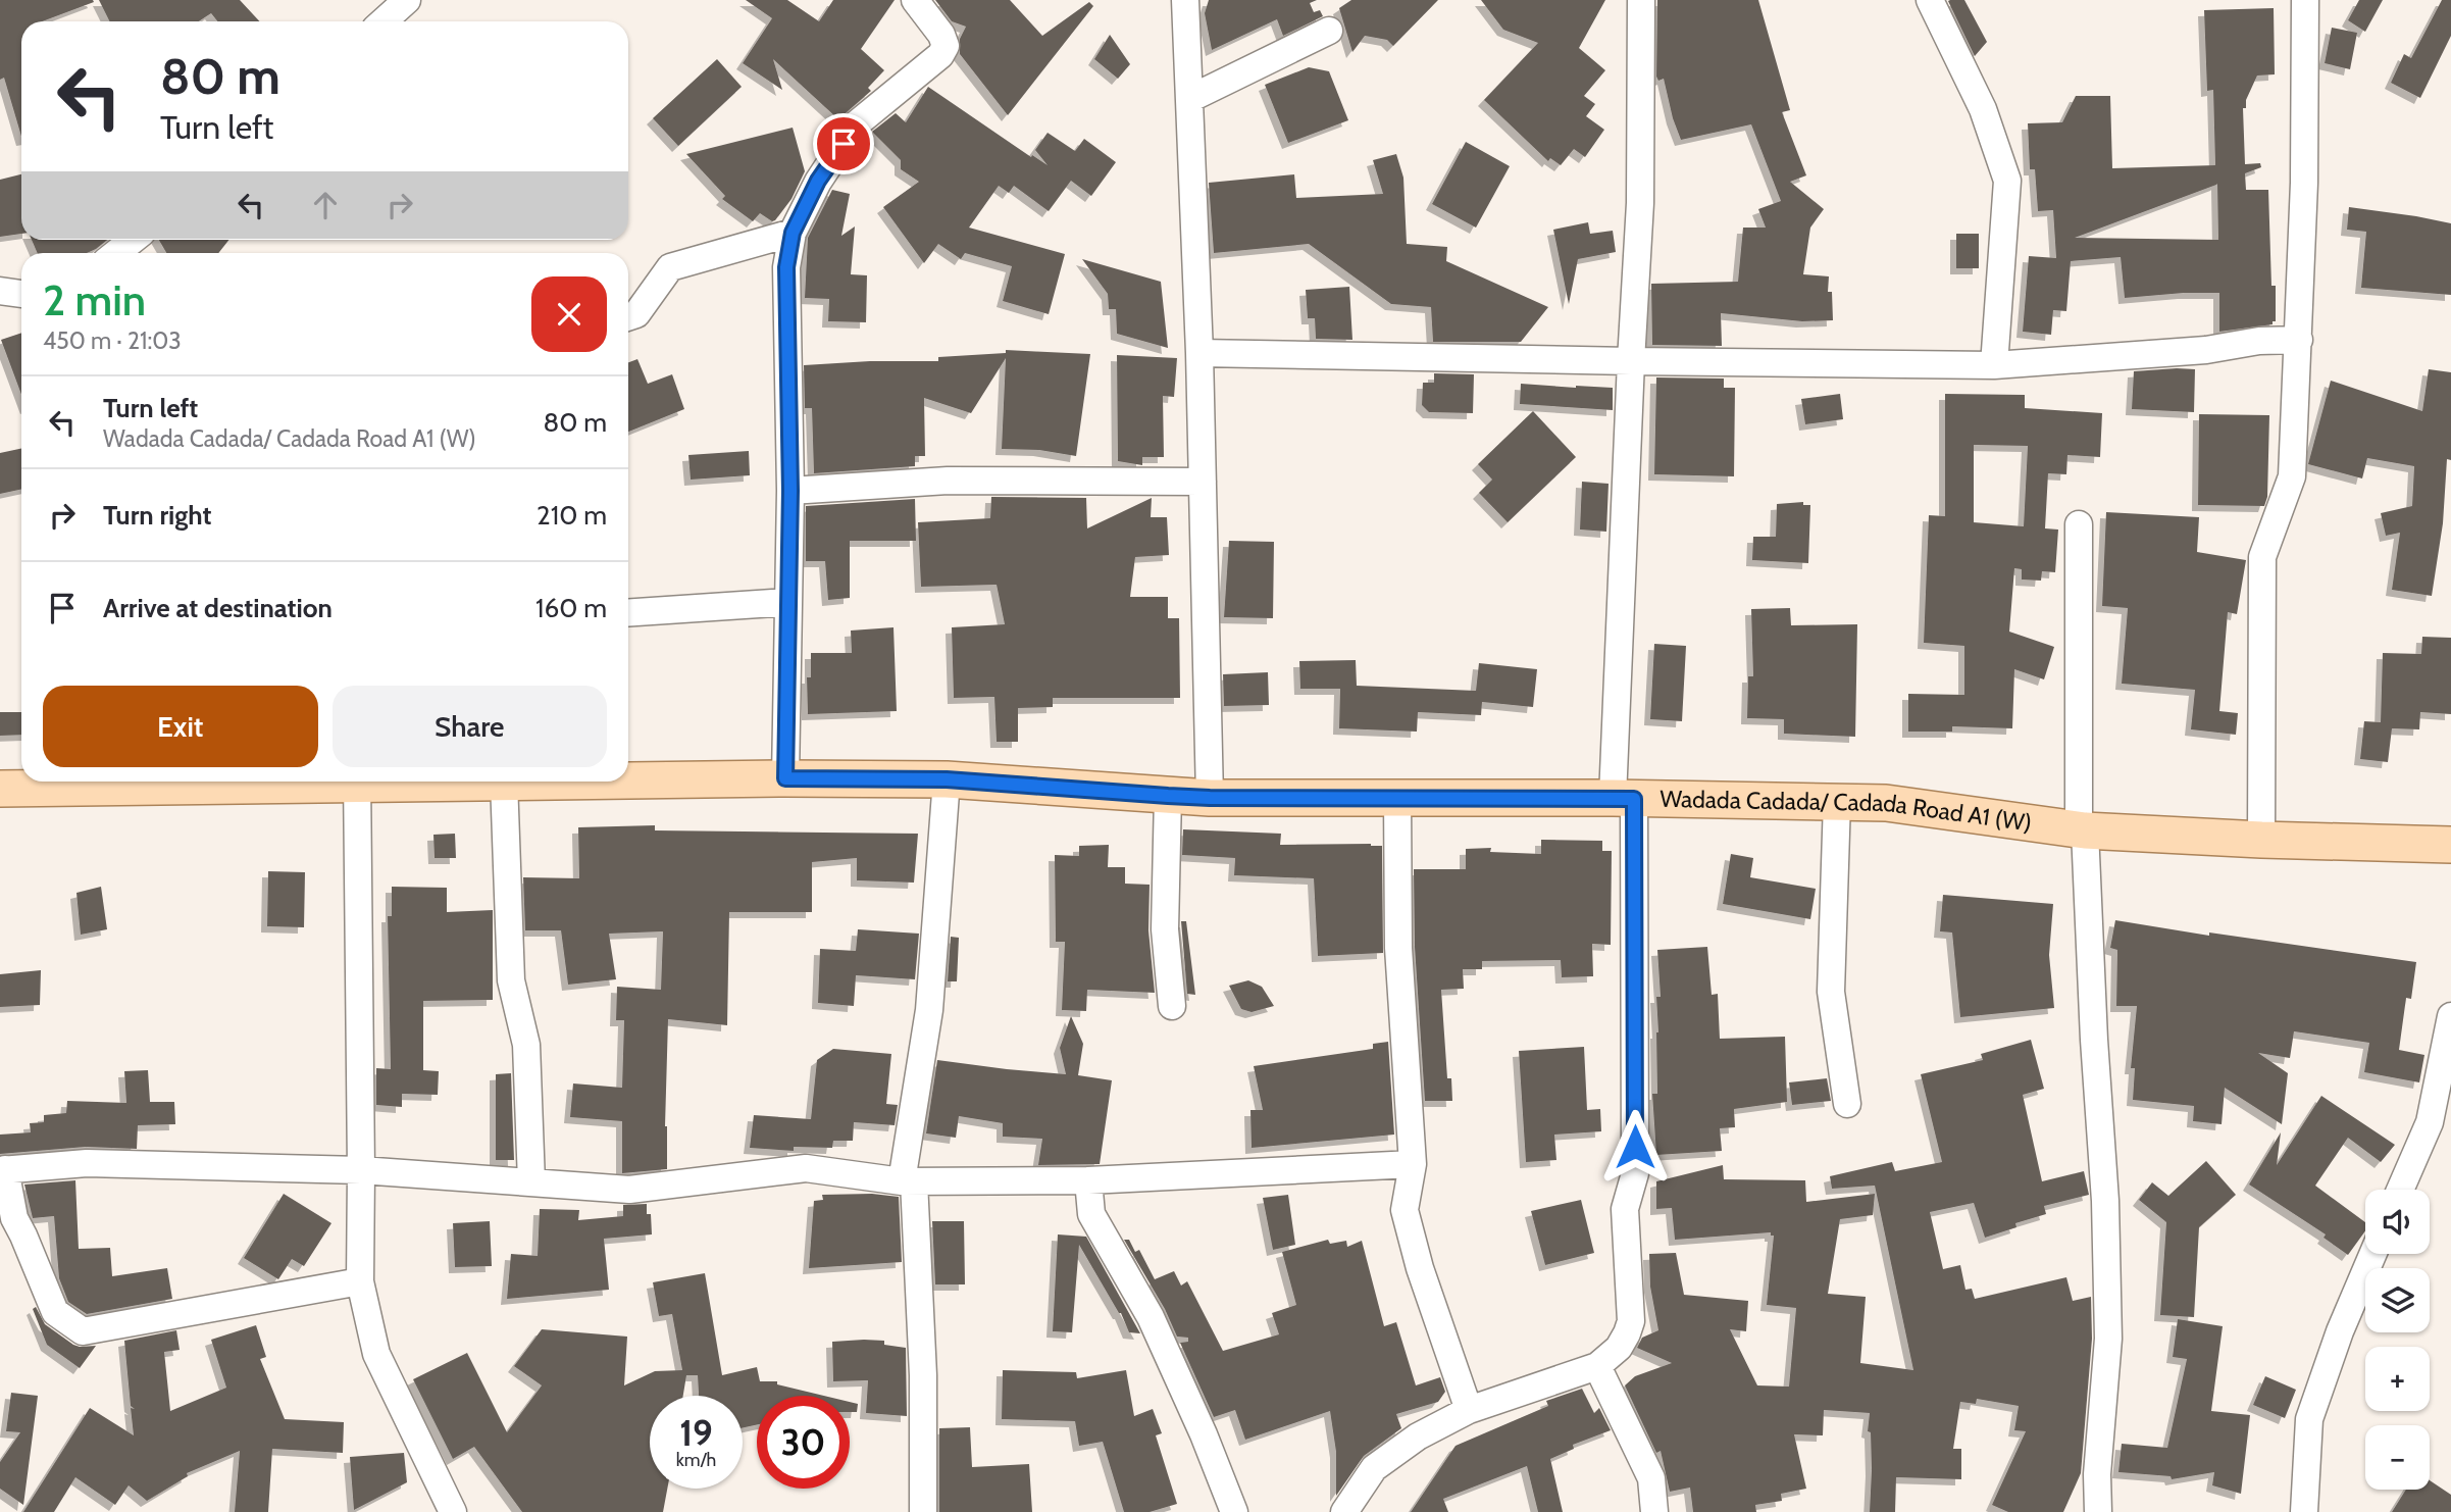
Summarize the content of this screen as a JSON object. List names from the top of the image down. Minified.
{"streets":{"main road":["Wadada Cadada/ Cadada Road A1 (W)"]},"page":{"turn":["80 m","Turn left"],"heading":["2 min","450 m · 21:03"],"list":[{"name":"Turn left","note":"Wadada Cadada/ Cadada Road A1 (W)","value":"80 m"},{"name":"Turn right","value":"210 m"},{"name":"Arrive at destination","value":"160 m"}],"buttons":["Exit","Share"],"map_buttons":["+","−"],"speed":"19 km/h","limit":"30"}}
